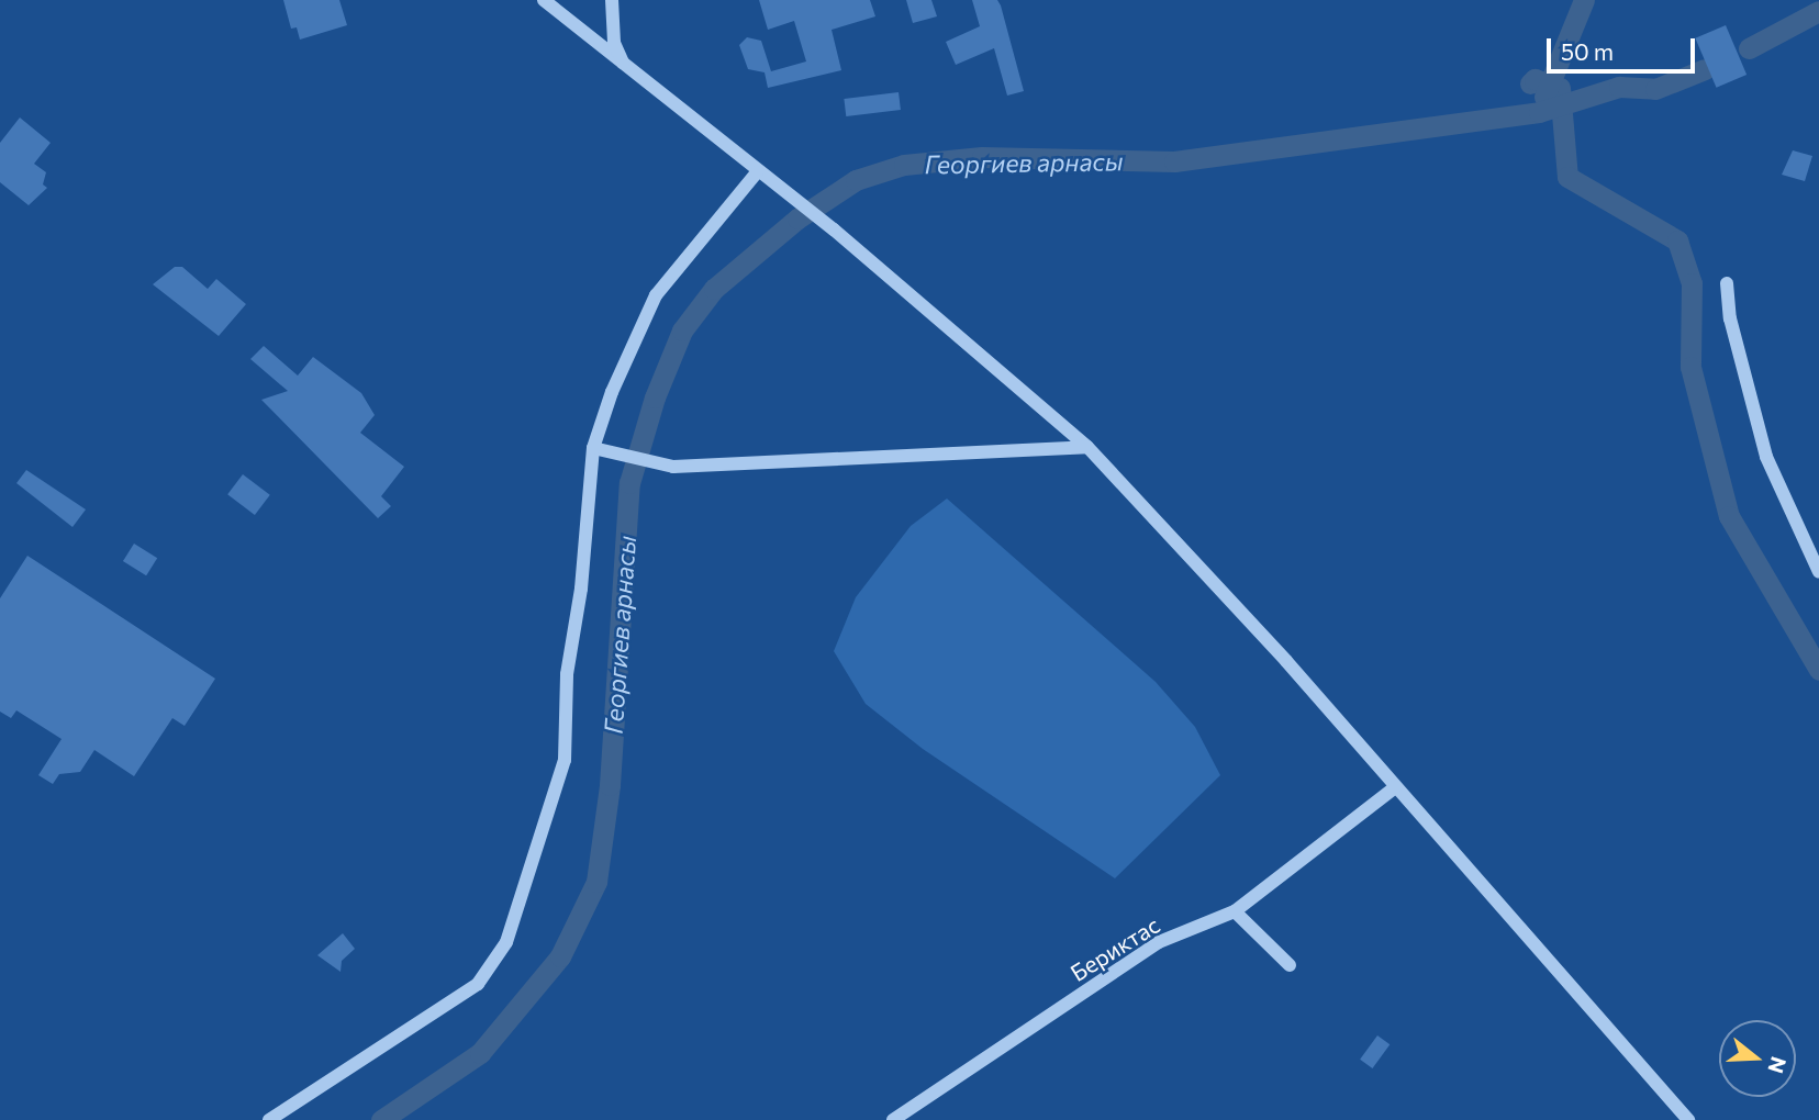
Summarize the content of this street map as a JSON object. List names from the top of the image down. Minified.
{"streets":{"street":["Бериктас"]},"water":["Георгиев арнасы"],"scale_bar":"50 m","north":"right"}
